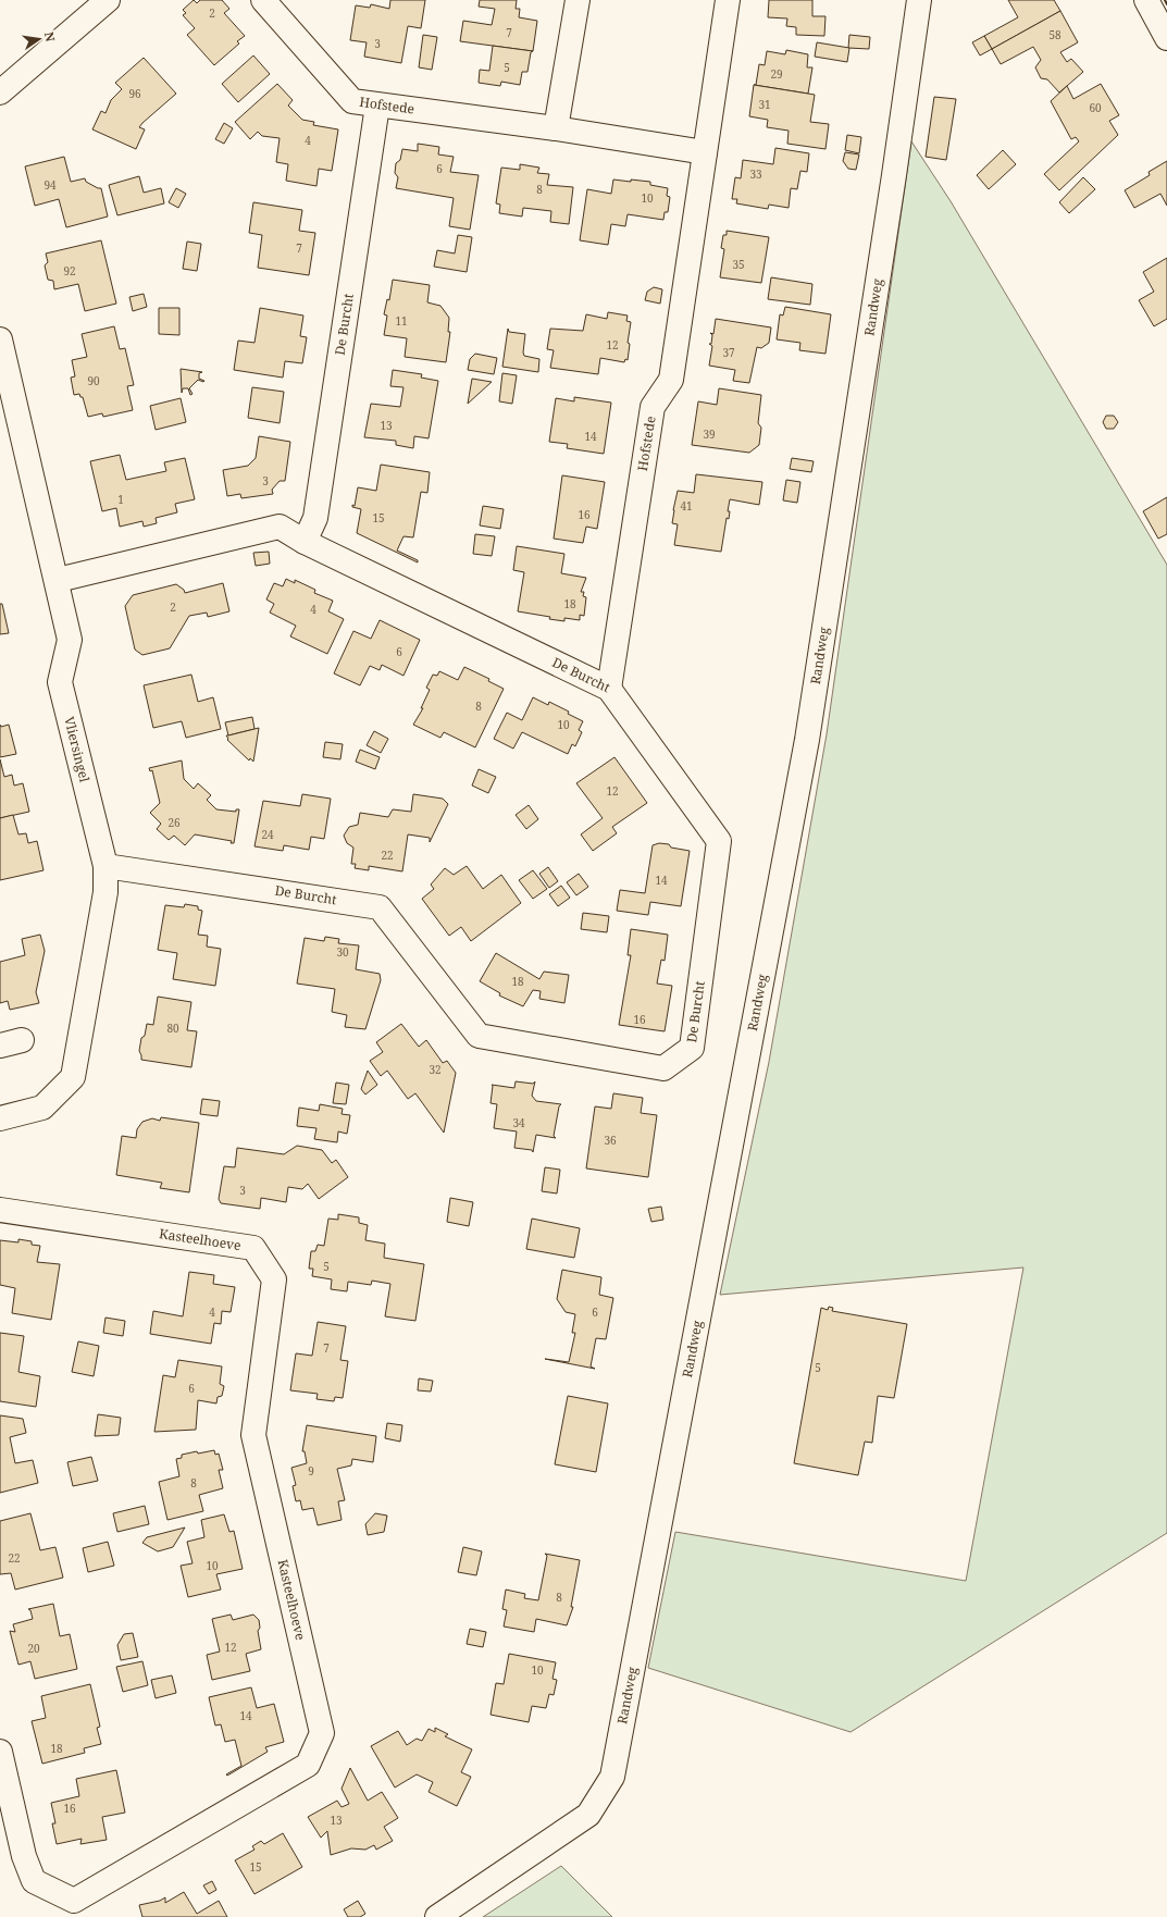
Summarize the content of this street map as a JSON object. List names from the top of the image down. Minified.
{"streets":{"street":["Hofstede","Randweg","De Burcht","Vliersingel","Kasteelhoeve"]},"crossings":[["Hofstede","De Burcht"],["De Burcht","Vliersingel"]],"house_numbers":["2","7","58","3","5","29","96","31","60","4","6","33","94","8","10","7","35","92","11","12","37","90","13","39","14","3","1","41","16","15","18","2","4","6","8","10","12","26","24","22","14","30","18","16","80","32","34","36","3","5","4","6","7","5","6","9","8","22","10","8","12","20","10","14","18","16","13","15"],"north":"right"}
